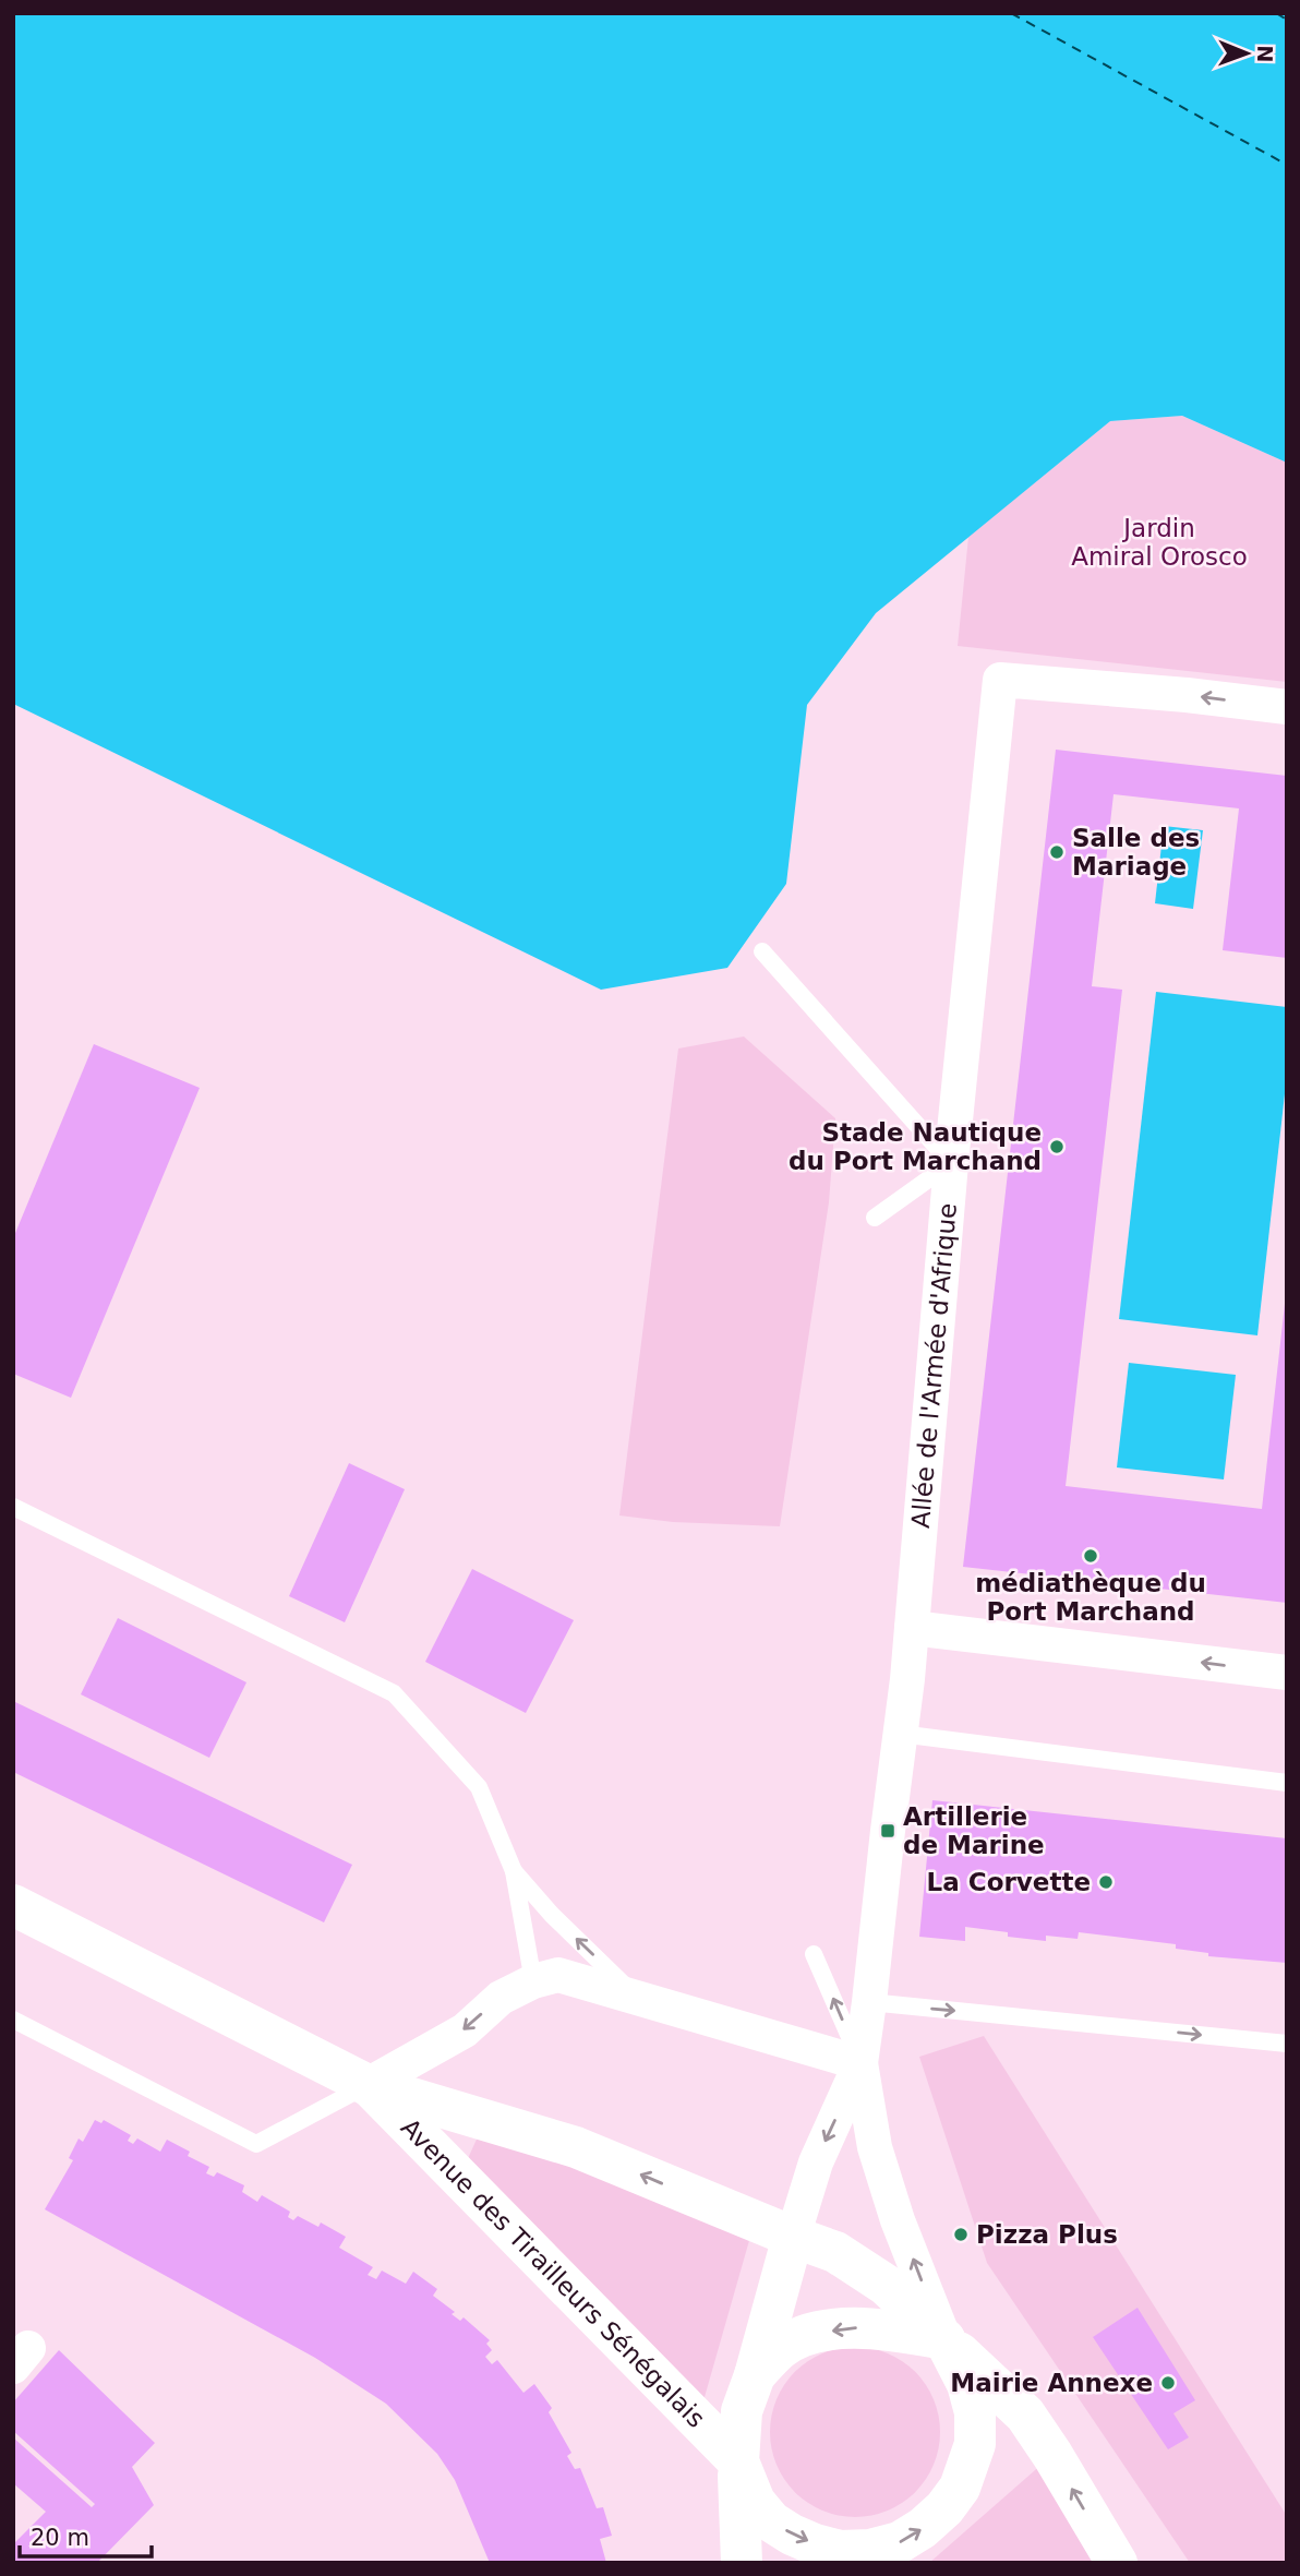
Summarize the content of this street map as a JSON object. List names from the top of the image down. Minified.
{"streets":{"main road":["Avenue des Tirailleurs Sénégalais"],"street":["Allée de l'Armée d'Afrique"]},"crossings":[["Allée de l'Armée d'Afrique","Avenue des Tirailleurs Sénégalais"]],"parks":["Jardin Amiral Orosco"],"places":{"other":["Salle des Mariage","Stade Nautique du Port Marchand","médiathèque du Port Marchand","La Corvette","Pizza Plus","Mairie Annexe"],"transit":["Artillerie de Marine"]},"scale_bar":"20 m","north":"right"}
